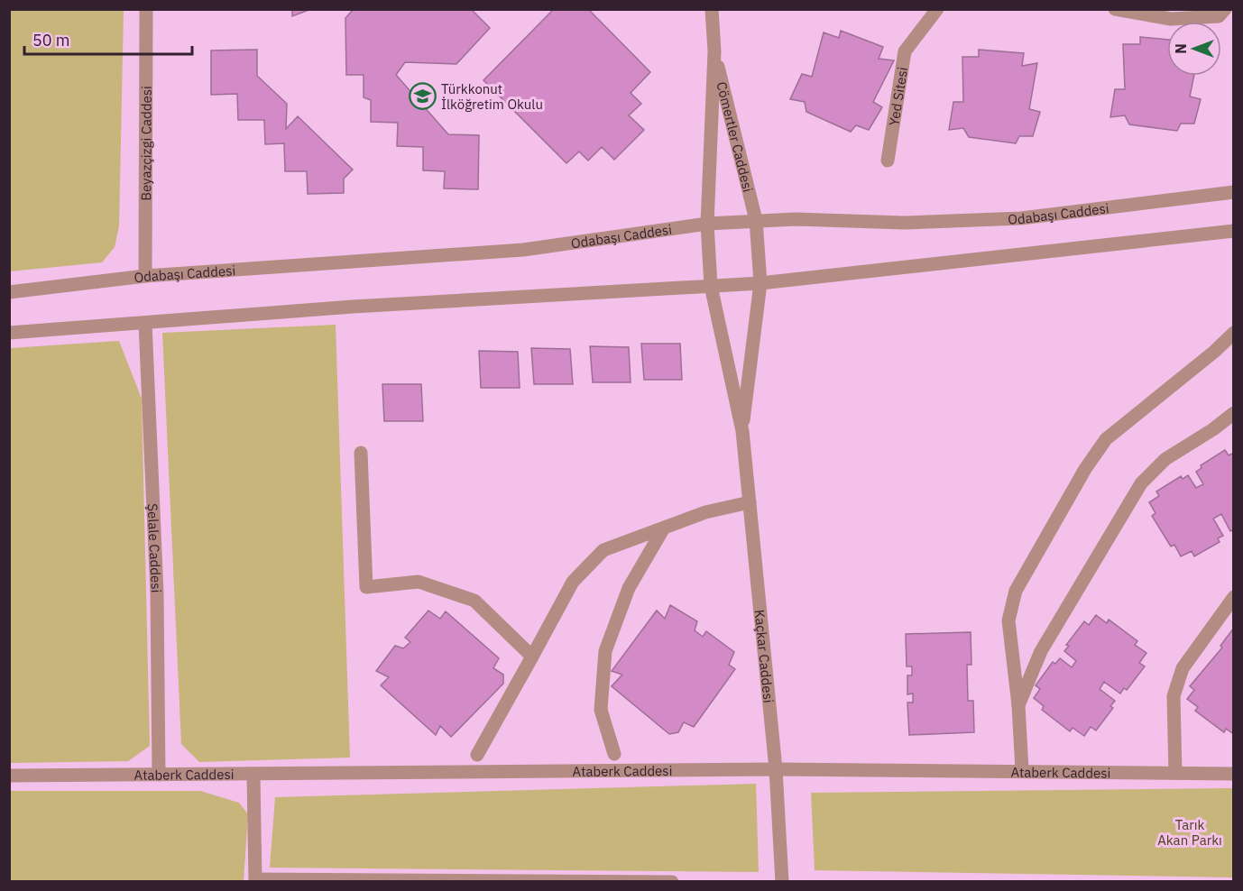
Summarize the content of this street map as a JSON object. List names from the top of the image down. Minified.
{"streets":{"street":["Yed Sitesi","Cömertler Caddesi","Beyazçizgi Caddesi","Odabaşı Caddesi","Şelale Caddesi","Kaçkar Caddesi","Ataberk Caddesi"]},"crossings":[["Cömertler Caddesi","Odabaşı Caddesi"],["Cömertler Caddesi","Kaçkar Caddesi"],["Beyazçizgi Caddesi","Odabaşı Caddesi"],["Şelale Caddesi","Ataberk Caddesi"],["Kaçkar Caddesi","Ataberk Caddesi"]],"parks":["Tarık Akan Parkı"],"places":{"school or university":["Türkkonut İlköğretim Okulu"]},"scale_bar":"50 m","north":"left"}
